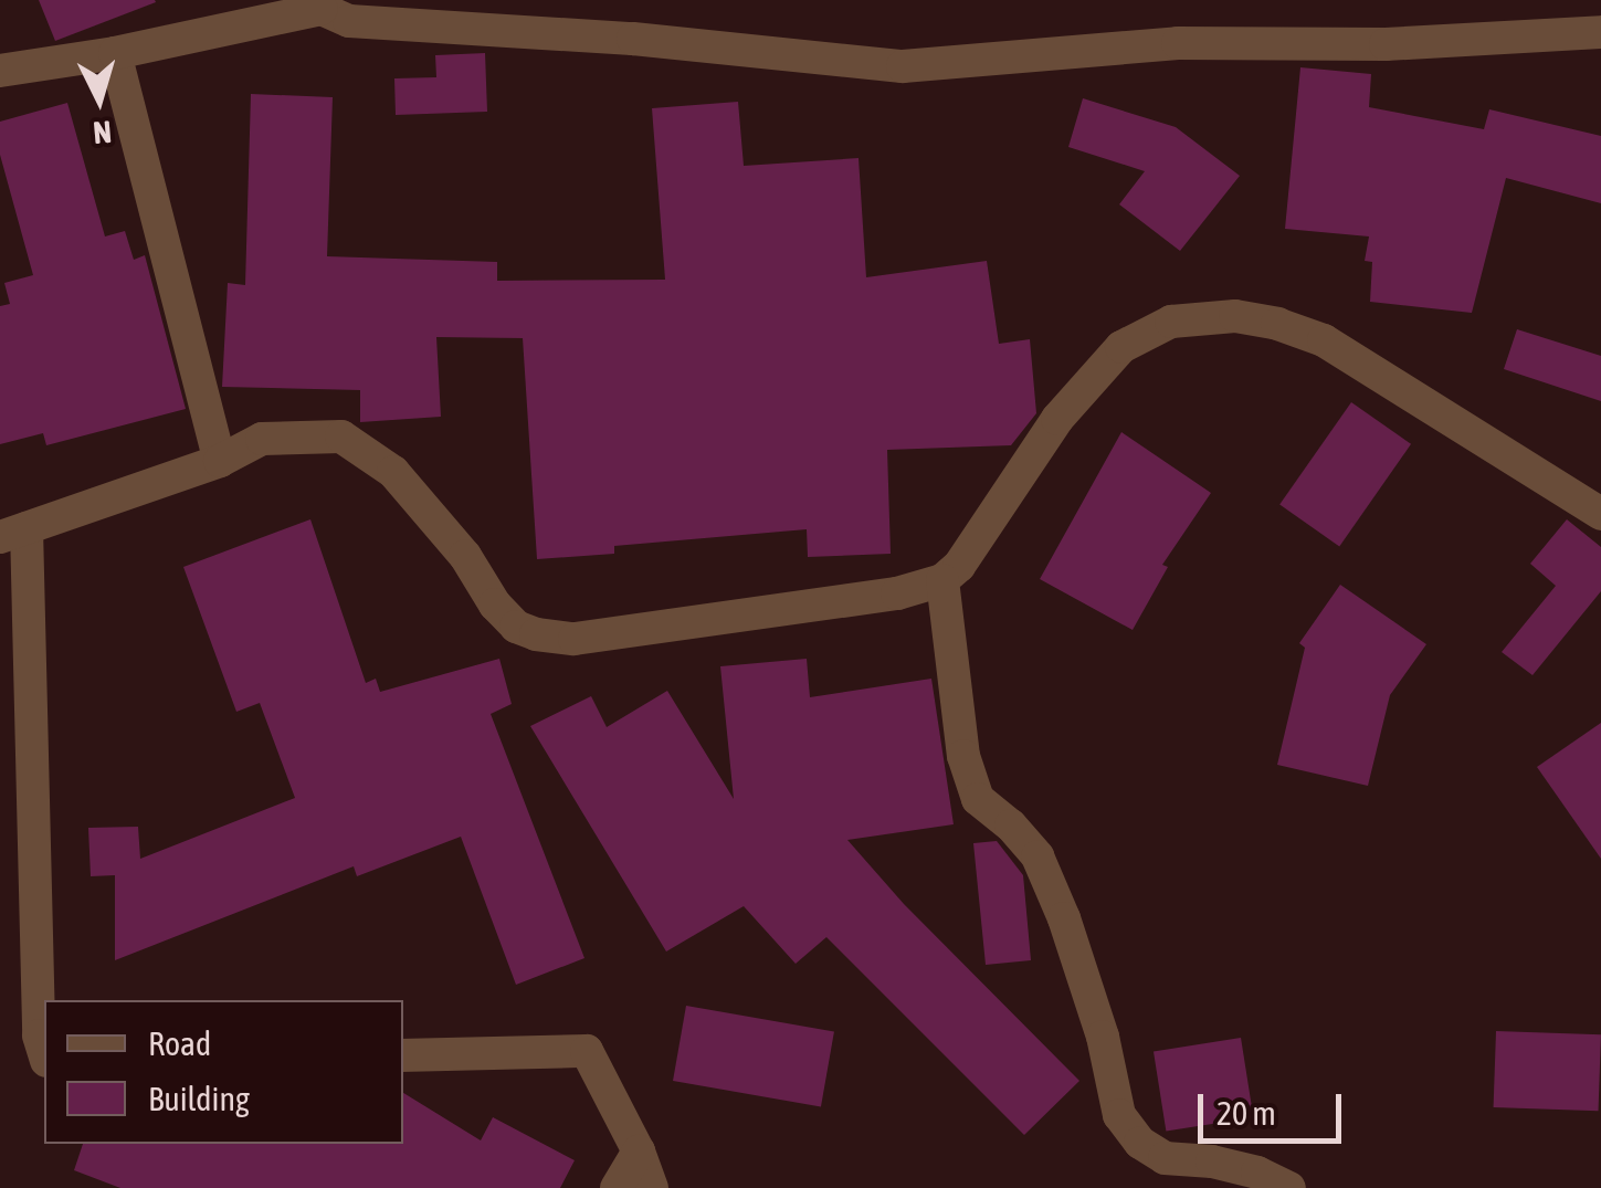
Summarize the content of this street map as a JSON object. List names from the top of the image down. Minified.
{"legend":["Road","Building"],"scale_bar":"20 m","north":"bottom"}
